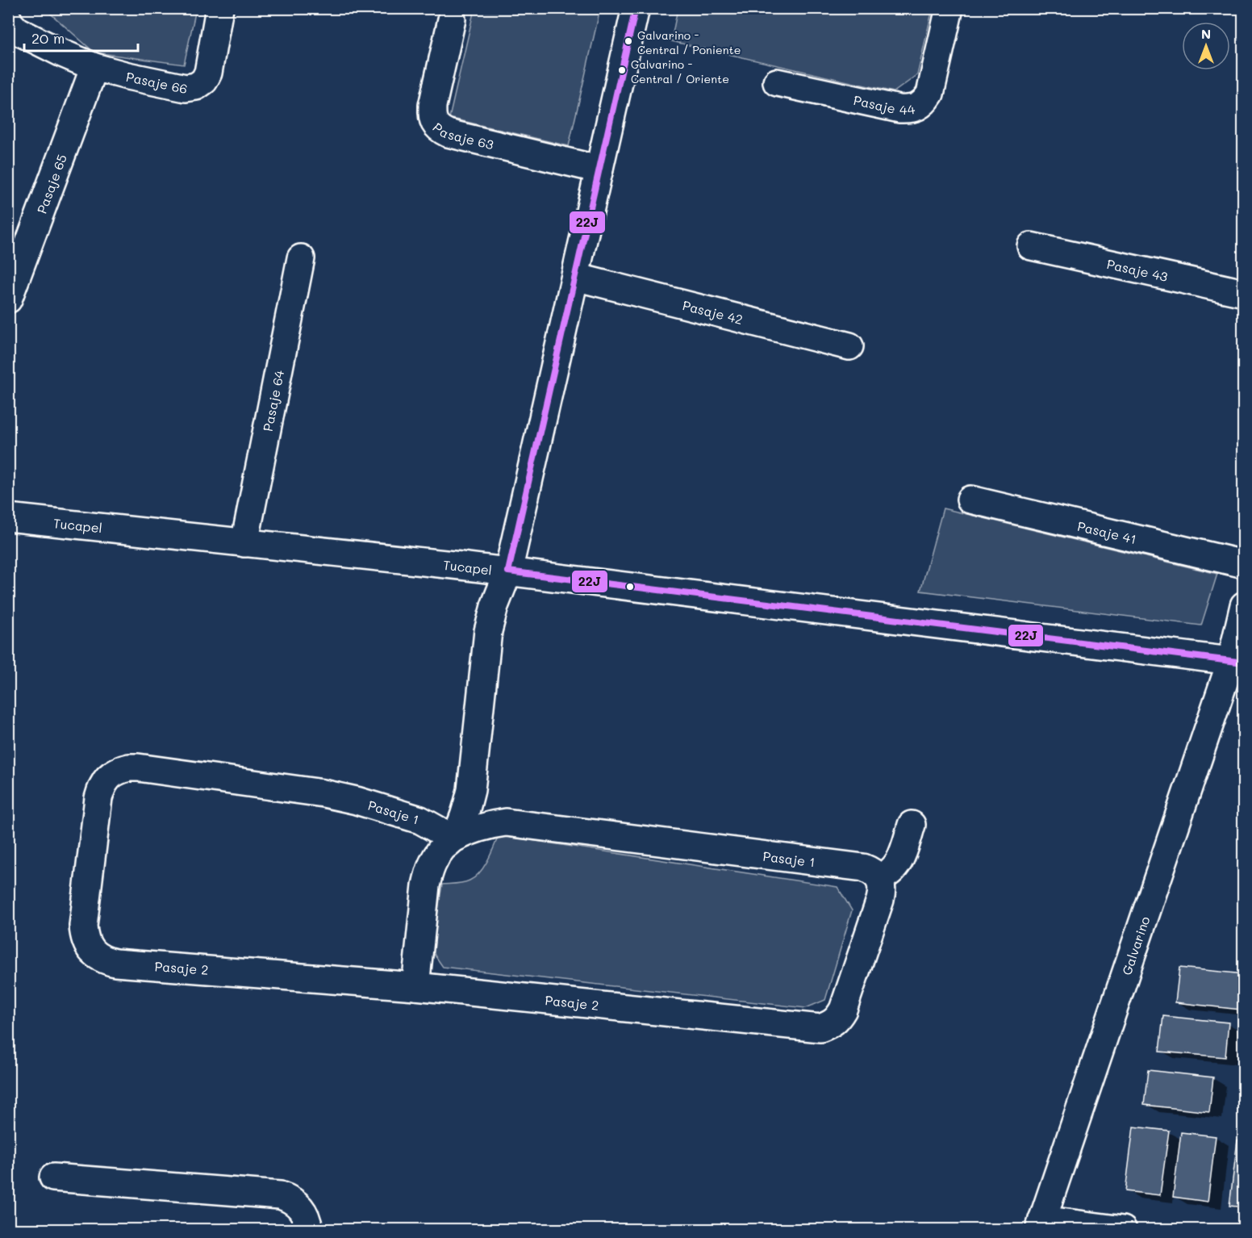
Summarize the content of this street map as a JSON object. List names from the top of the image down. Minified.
{"streets":{"street":["Pasaje 66","Pasaje 44","Pasaje 63","Pasaje 65","Pasaje 43","Pasaje 42","Pasaje 64","Tucapel","Pasaje 41","Pasaje 1","Galvarino","Pasaje 2"]},"crossings":[["Pasaje 66","Pasaje 65"],["Pasaje 64","Tucapel"],["Tucapel","Galvarino"],["Pasaje 1","Pasaje 2"]],"places":["Galvarino - Central / Poniente","Galvarino - Central / Oriente"],"lines":["transit line 22J"],"scale_bar":"20 m","north":"top"}
